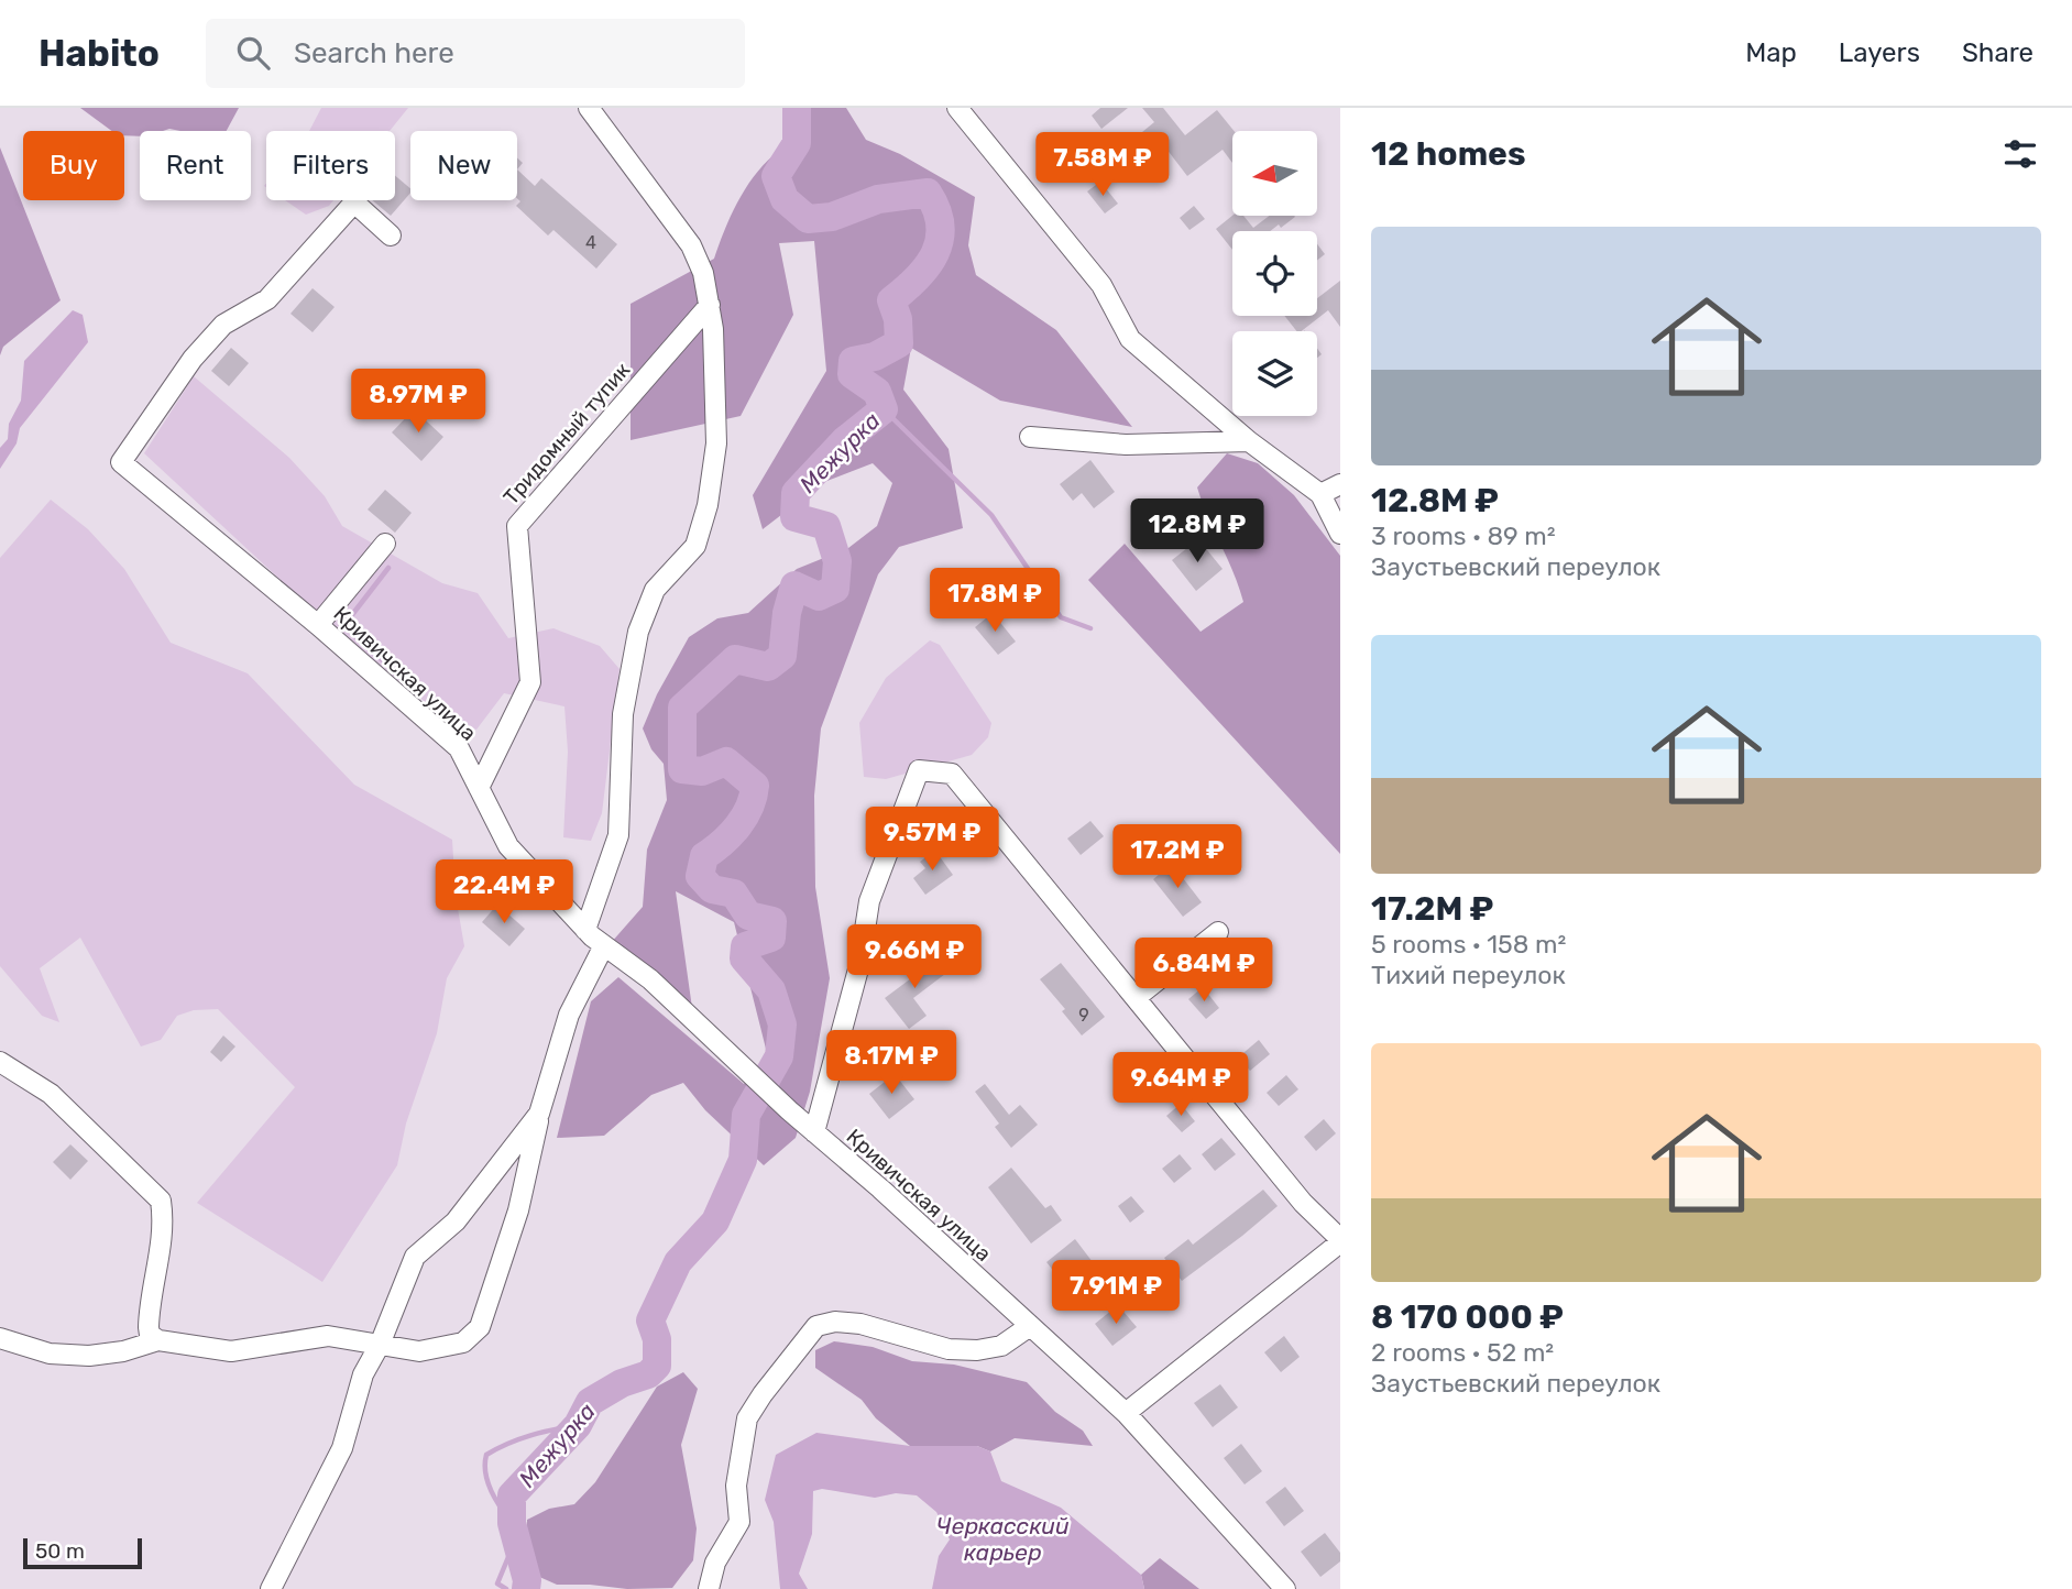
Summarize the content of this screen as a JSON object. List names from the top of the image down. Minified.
{"streets":{"street":["Тридомный тупик","Кривичская улица"]},"crossings":[["Тридомный тупик","Кривичская улица"]],"water":["Межурка","Черкасский карьер"],"house_numbers":["4","9"],"scale_bar":"50 m","north":"left","page":{"header":"Habito","search":"Search here","nav":["Map","Layers","Share"],"heading":"12 homes","chip":["Buy","Rent","Filters","New"],"price":["7.58M ₽","8.97M ₽","12.8M ₽","17.8M ₽","9.57M ₽","17.2M ₽","22.4M ₽","9.66M ₽","6.84M ₽","8.17M ₽","9.64M ₽","7.91M ₽"],"list":[{"name":"12.8M ₽","note":"3 rooms · 89 m² · Заустьевский переулок"},{"name":"17.2M ₽","note":"5 rooms · 158 m² · Тихий переулок"},{"name":"8 170 000 ₽","note":"2 rooms · 52 m² · Заустьевский переулок"}],"scale":"50 m"}}
